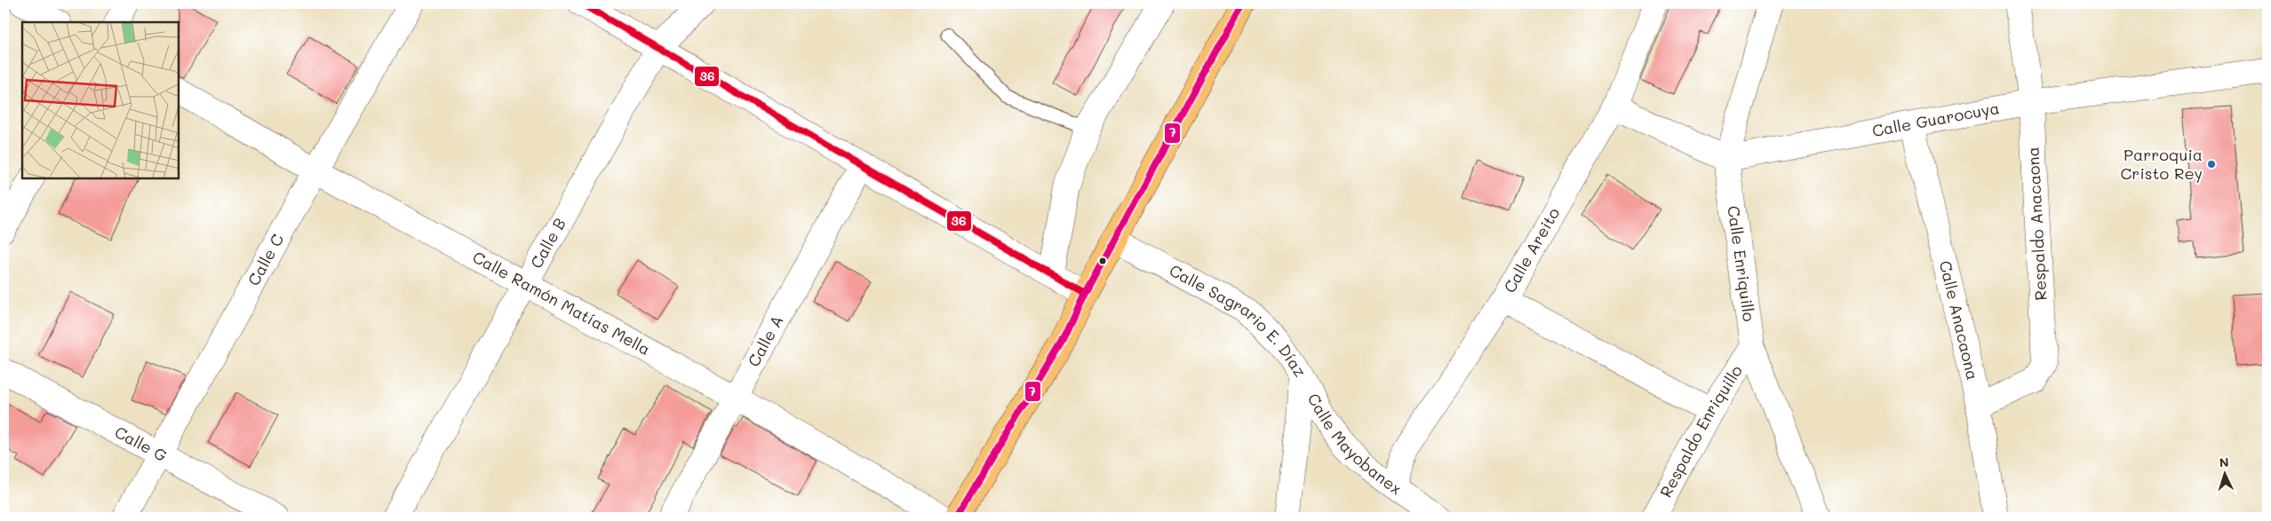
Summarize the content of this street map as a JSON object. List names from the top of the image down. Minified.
{"streets":{"street":["Calle Guarocuya","Respaldo Anacaona","Calle B","Calle Areito","Calle C","Calle Enriquillo","Calle Ramón Matías Mella","Calle Anacaona","Calle Sagrario E. Díaz","Calle A","Respaldo Enriquillo","Calle Mayobanex","Calle G"]},"crossings":[["Calle Guarocuya","Respaldo Anacaona"],["Calle Guarocuya","Calle Enriquillo"],["Calle Guarocuya","Calle Anacaona"],["Respaldo Anacaona","Calle Anacaona"],["Calle B","Calle Ramón Matías Mella"],["Calle Areito","Calle Mayobanex"],["Calle C","Calle Ramón Matías Mella"],["Calle C","Calle G"],["Calle Enriquillo","Respaldo Enriquillo"],["Calle Ramón Matías Mella","Calle A"],["Calle Sagrario E. Díaz","Calle Mayobanex"]],"places":["Parroquia Cristo Rey"],"lines":["transit line 36","transit line 7"],"north":"top"}
